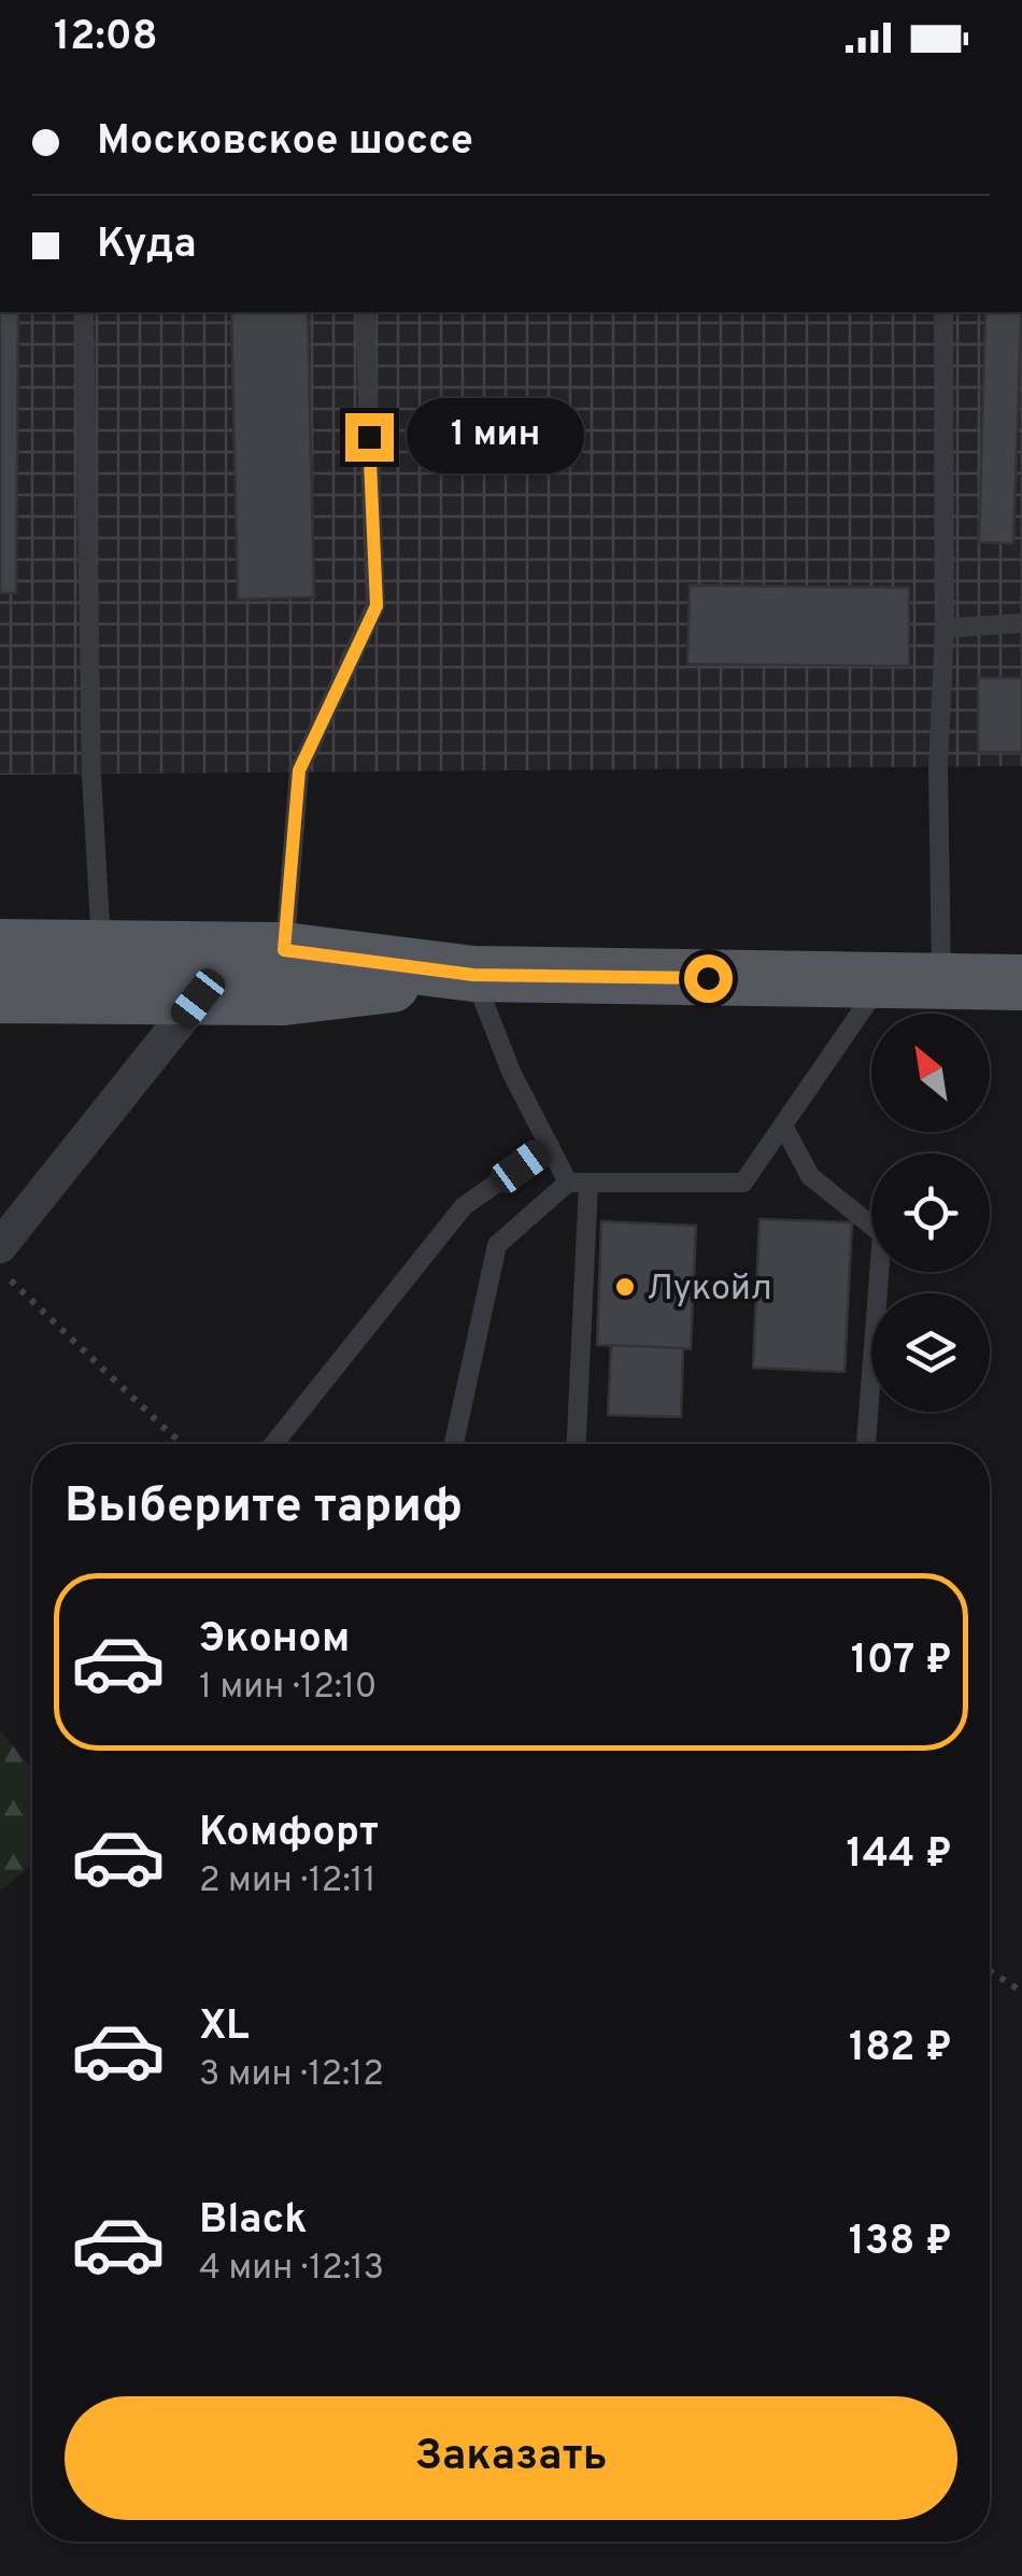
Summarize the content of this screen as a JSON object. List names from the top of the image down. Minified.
{"places":["Лукойл"],"north":"top left","page":{"status":"12:08","banner":["Московское шоссе","Куда"],"bubble":"1 мин","heading":"Выберите тариф","list":[{"name":"Эконом","note":"1 мин · 12:10","value":"107 ₽"},{"name":"Комфорт","note":"2 мин · 12:11","value":"144 ₽"},{"name":"XL","note":"3 мин · 12:12","value":"182 ₽"},{"name":"Black","note":"4 мин · 12:13","value":"138 ₽"}],"buttons":"Заказать"}}
